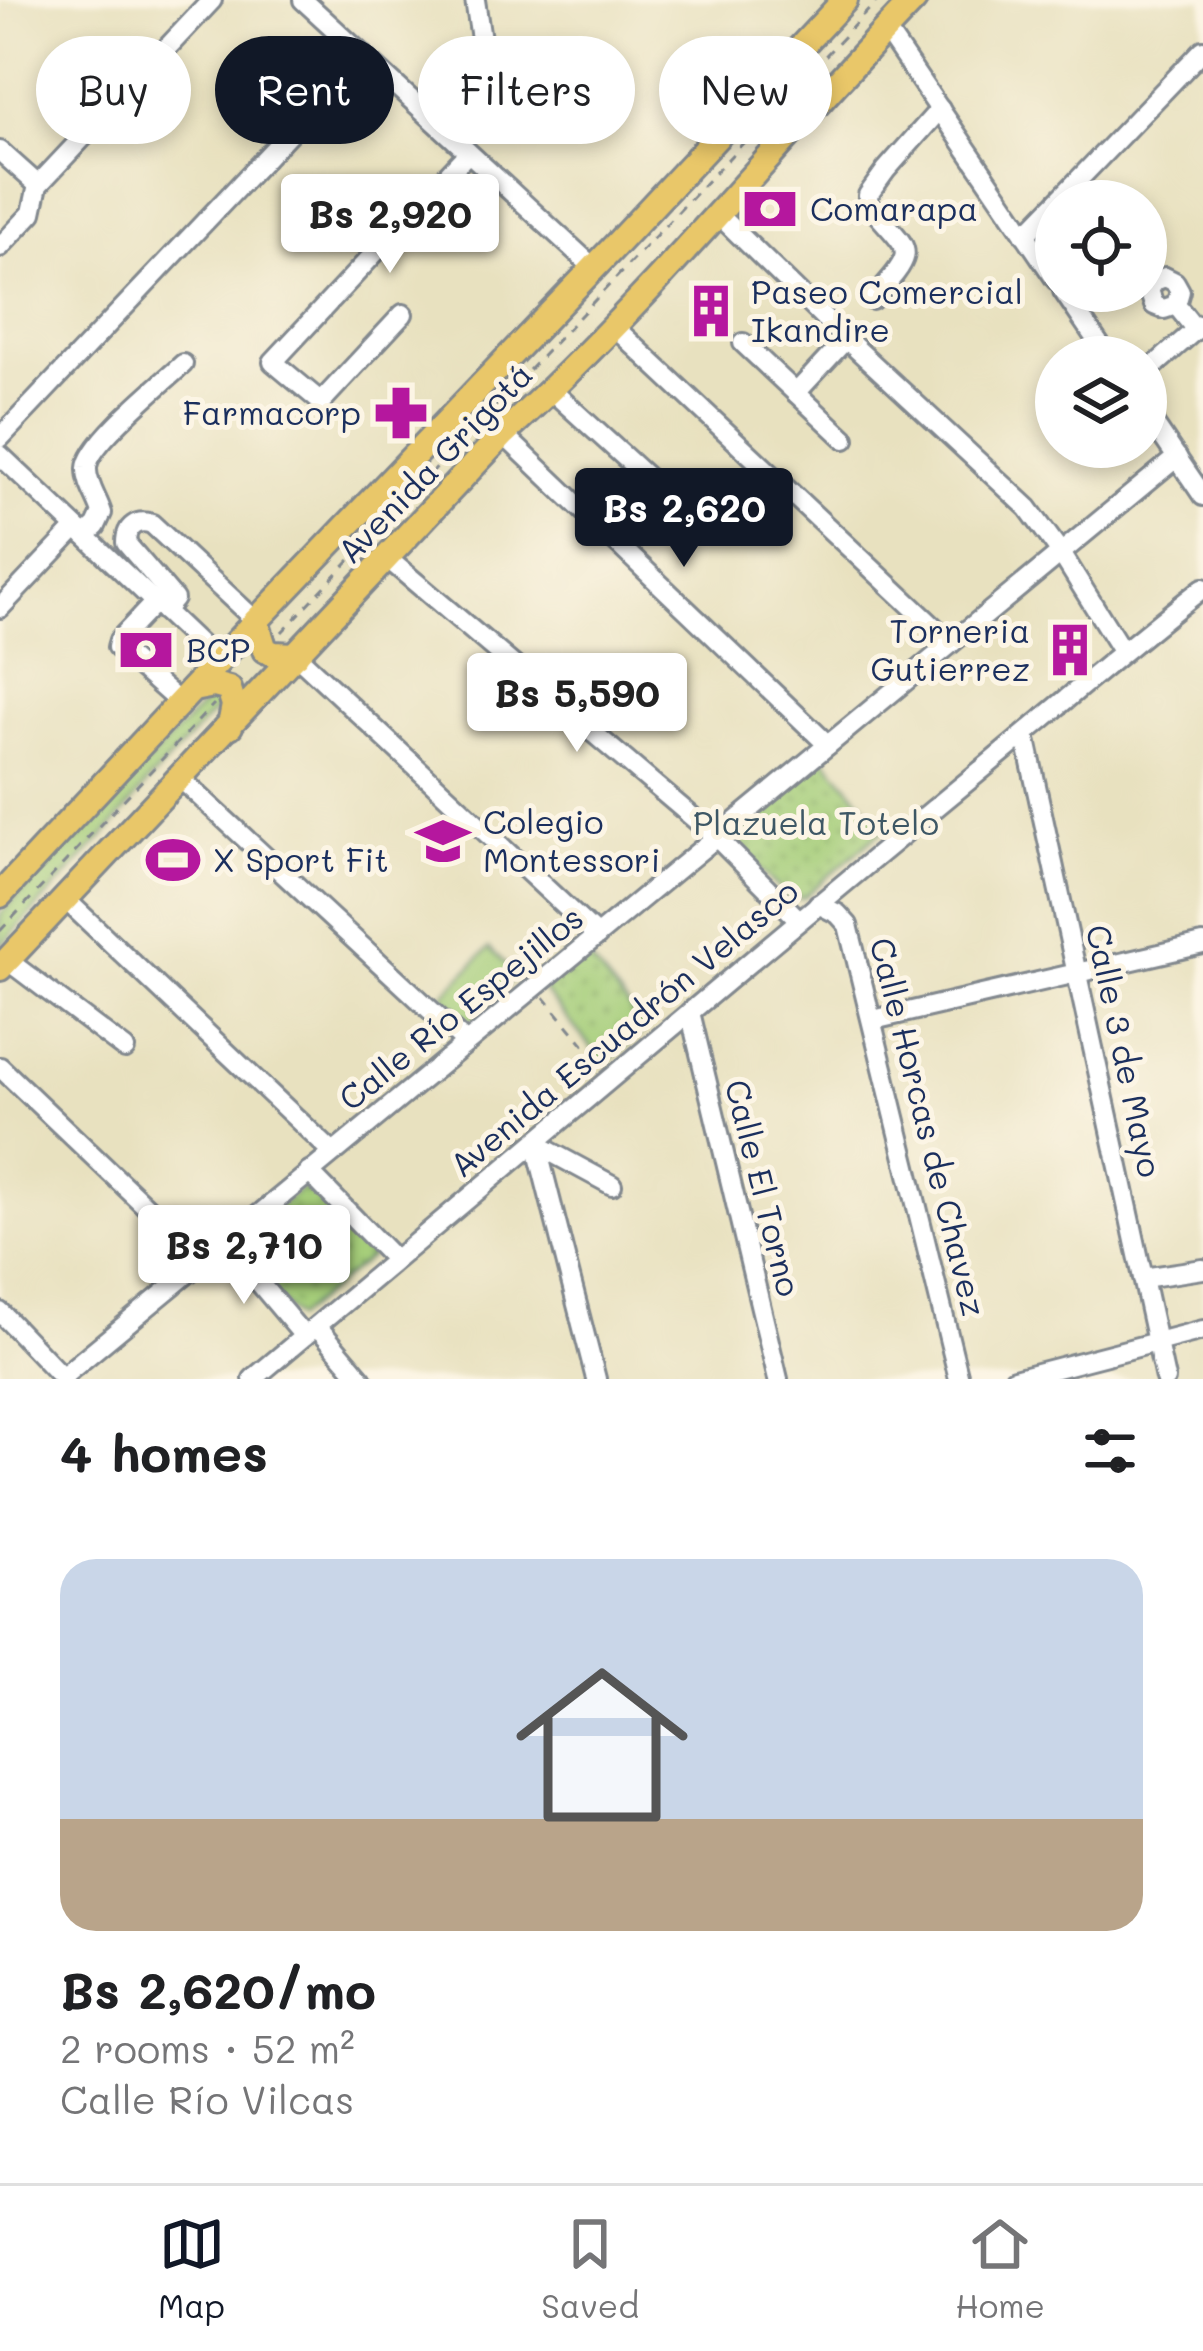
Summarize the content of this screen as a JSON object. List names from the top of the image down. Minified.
{"streets":{"main road":["Avenida Grigotá"],"street":["Calle Río Espejillos","Avenida Escuadrón Velasco","Calle 3 de Mayo","Calle Horcas de Chavez","Calle El Torno"]},"crossings":[["Avenida Escuadrón Velasco","Calle 3 de Mayo"],["Avenida Escuadrón Velasco","Calle Horcas de Chavez"],["Avenida Escuadrón Velasco","Calle El Torno"]],"parks":["Plazuela Totelo"],"places":{"bank":["Comarapa","BCP"],"building":["Paseo Comercial Ikandire","Torneria Gutierrez"],"pharmacy":["Farmacorp"],"school or university":["Colegio Montessori"],"sports":["X Sport Fit"]},"page":{"chip":["Buy","Rent","Filters","New"],"price":["Bs 2,920","Bs 2,620","Bs 5,590","Bs 2,710"],"heading":"4 homes","list":[{"name":"Bs 2,620/mo","note":"2 rooms · 52 m² · Calle Río Vilcas"}],"tabs":["Map","Saved","Home"]}}
